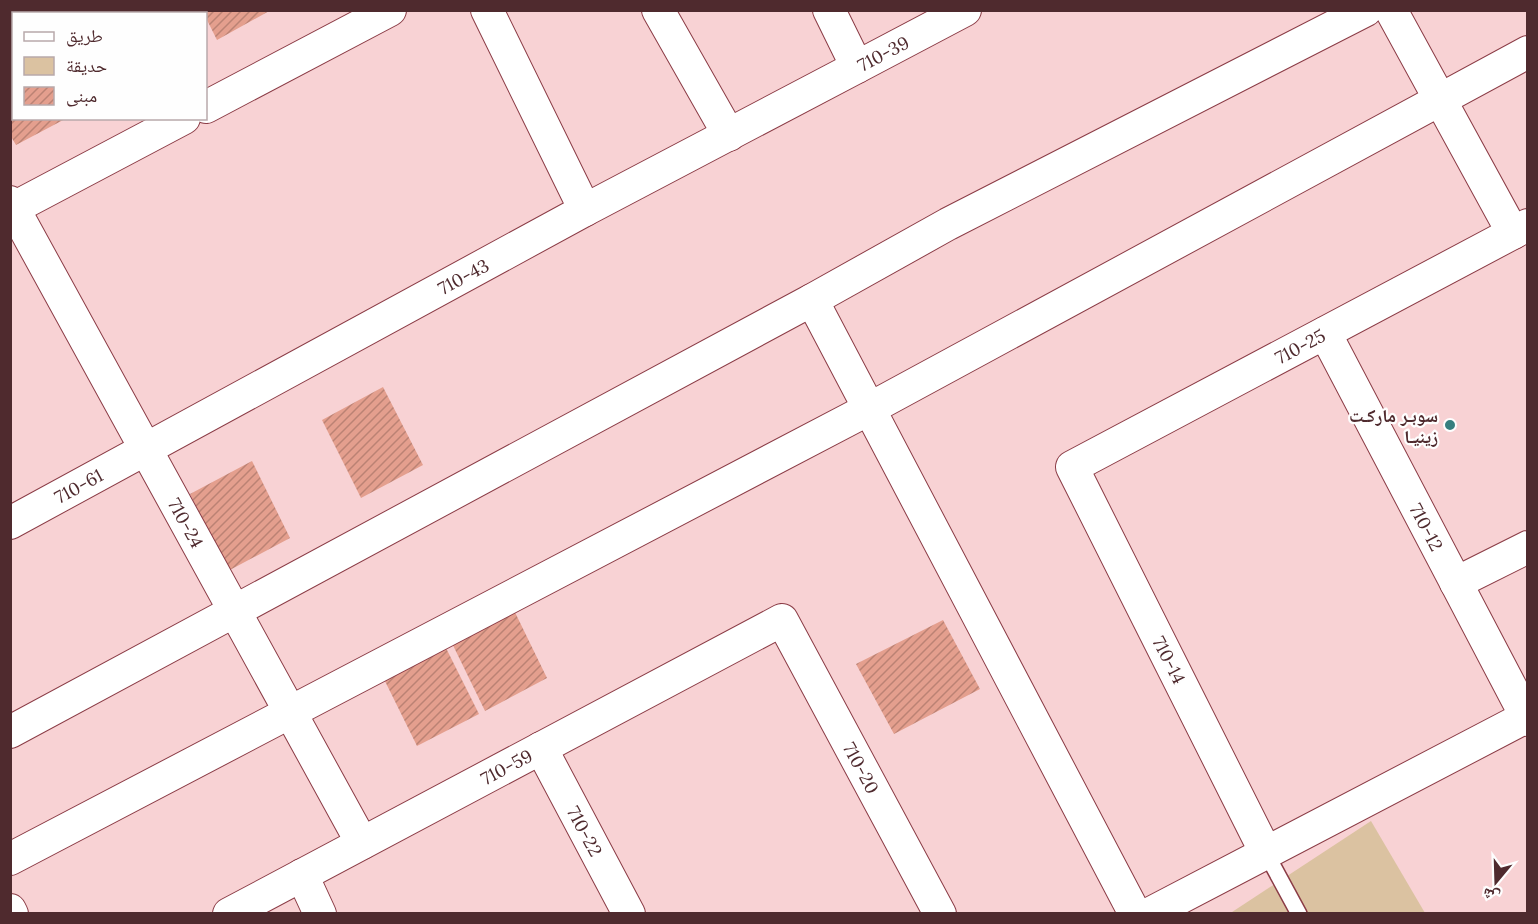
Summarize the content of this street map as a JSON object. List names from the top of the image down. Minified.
{"streets":{"street":["710-39","710-43","710-25","710-61","710-24","710-12","710-14","710-59","710-20","710-22"]},"crossings":[["710-39","710-43"],["710-43","710-61"],["710-43","710-24"],["710-25","710-12"],["710-25","710-14"],["710-61","710-24"],["710-24","710-59"],["710-59","710-20"],["710-59","710-22"]],"places":["سوبـر ماركـت زينيـا"],"legend":["طريق","حديقة","مبنى"],"north":"bottom"}
